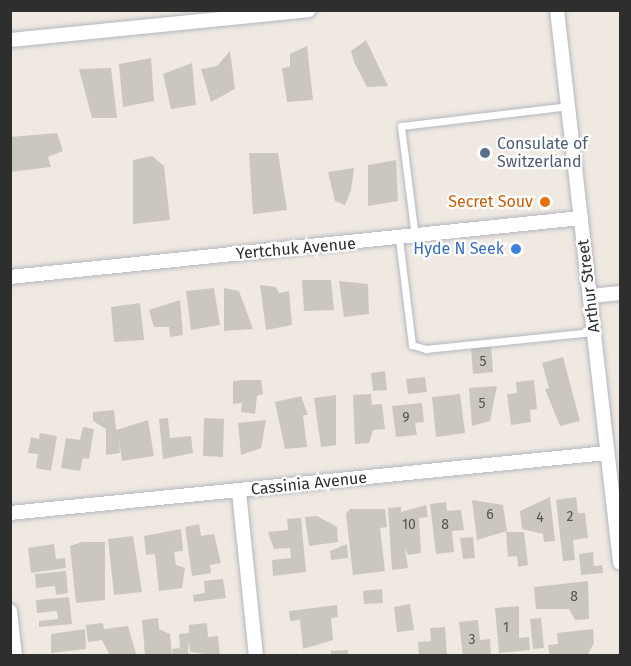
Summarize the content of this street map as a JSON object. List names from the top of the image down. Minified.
{"streets":{"street":["Yertchuk Avenue","Arthur Street","Cassinia Avenue"]},"crossings":[["Yertchuk Avenue","Arthur Street"],["Arthur Street","Cassinia Avenue"]],"places":["Consulate of Switzerland","Secret Souv","Hyde N Seek"],"house_numbers":["5","5","9","6","2","4","10","8","8","1","3"]}
